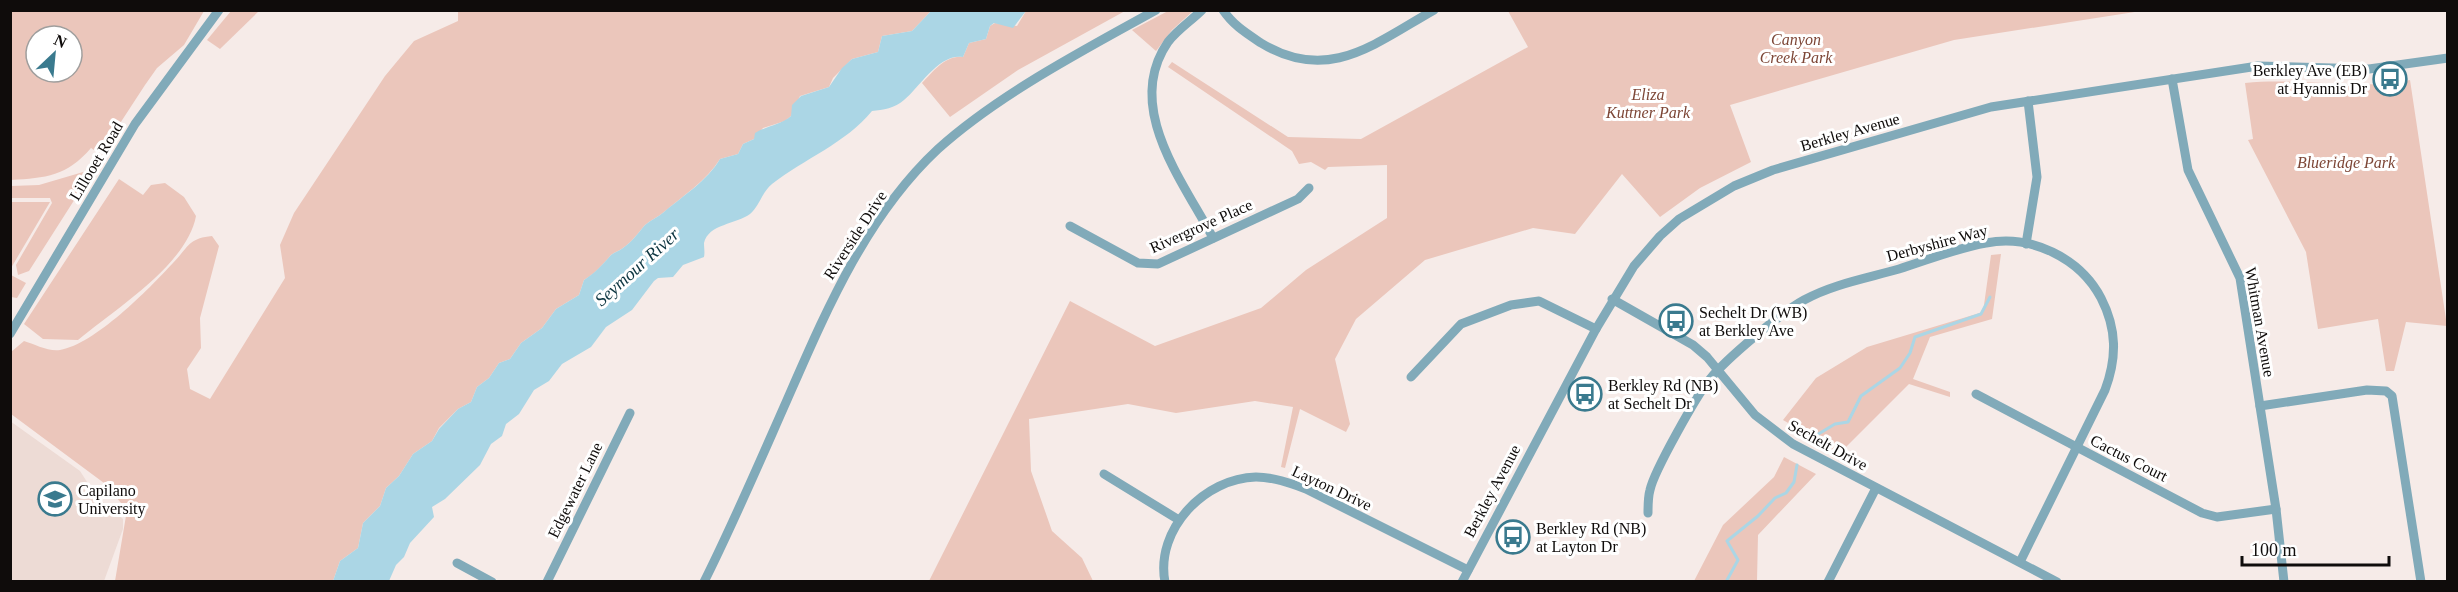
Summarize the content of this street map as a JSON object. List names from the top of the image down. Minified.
{"streets":{"street":["Berkley Avenue","Lillooet Road","Rivergrove Place","Riverside Drive","Derbyshire Way","Whitman Avenue","Sechelt Drive","Cactus Court","Layton Drive","Edgewater Lane"]},"crossings":[["Berkley Avenue","Whitman Avenue"],["Berkley Avenue","Sechelt Drive"],["Berkley Avenue","Layton Drive"],["Derbyshire Way","Sechelt Drive"],["Derbyshire Way","Cactus Court"],["Whitman Avenue","Cactus Court"]],"water":["Seymour River"],"parks":["Canyon Creek Park","Eliza Kuttner Park","Blueridge Park"],"places":{"bus stop":["Berkley Ave (EB) at Hyannis Dr","Sechelt Dr (WB) at Berkley Ave","Berkley Rd (NB) at Sechelt Dr","Berkley Rd (NB) at Layton Dr"],"school or university":["Capilano University"]},"scale_bar":"100 m","north":"top right"}
